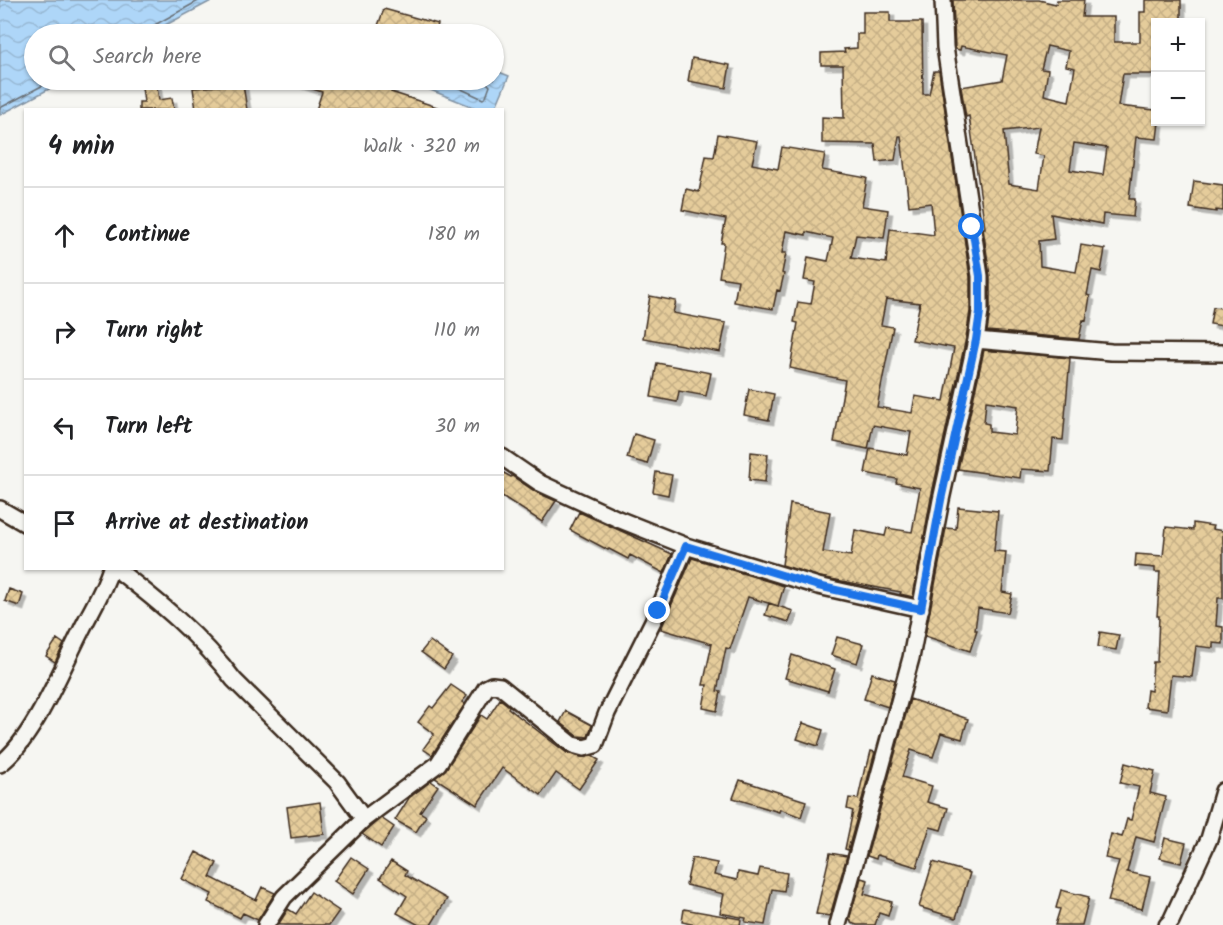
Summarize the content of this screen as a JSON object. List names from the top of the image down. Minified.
{"page":{"map_buttons":["+","−"],"search":"Search here","heading":["4 min","Walk · 320 m"],"list":[["Continue","180 m"],["Turn right","110 m"],["Turn left","30 m"],"Arrive at destination"]}}
